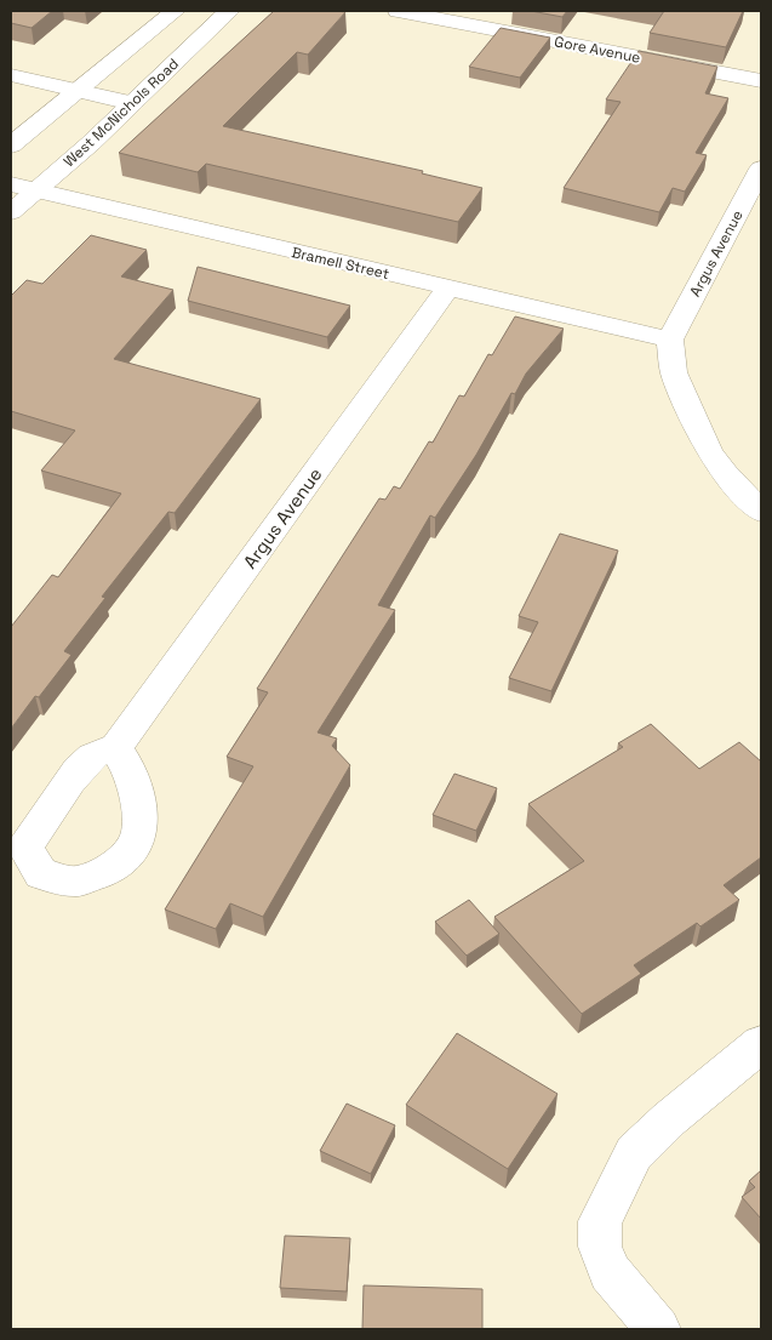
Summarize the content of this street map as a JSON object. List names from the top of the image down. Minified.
{"streets":{"street":["Gore Avenue","West McNichols Road","Argus Avenue","Bramell Street"]},"crossings":[["West McNichols Road","Bramell Street"],["Argus Avenue","Bramell Street"]]}
